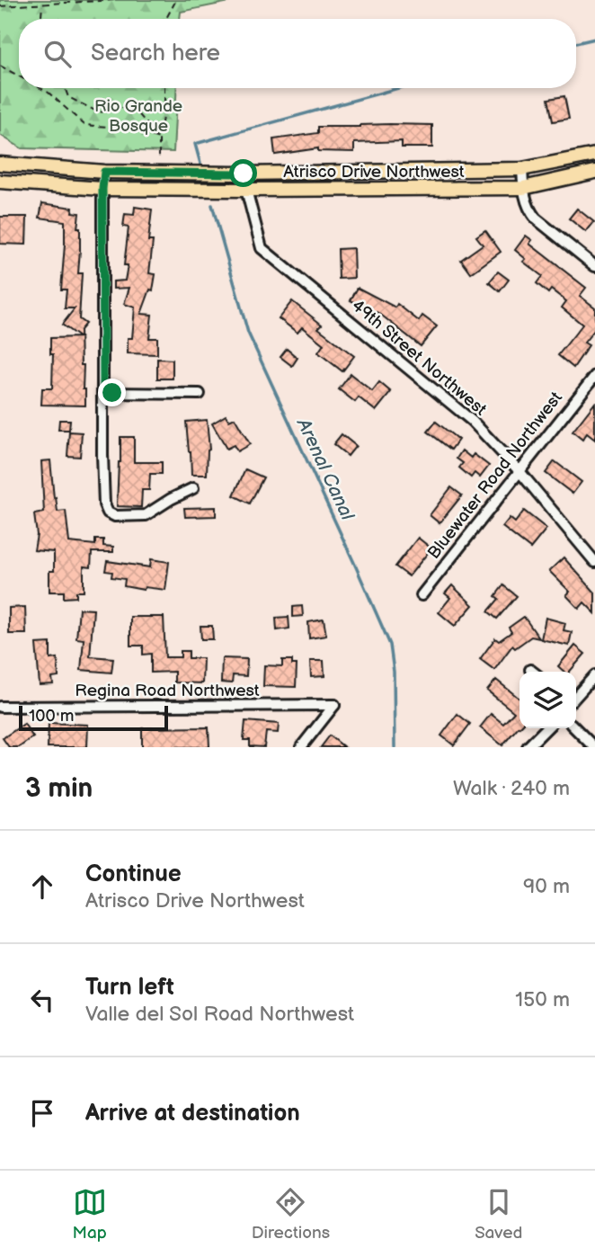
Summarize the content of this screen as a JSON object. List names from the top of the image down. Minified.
{"streets":{"main road":["Atrisco Drive Northwest"],"street":["49th Street Northwest","Bluewater Road Northwest","Regina Road Northwest"]},"crossings":[["Atrisco Drive Northwest","49th Street Northwest"],["49th Street Northwest","Bluewater Road Northwest"]],"water":["Arenal Canal"],"parks":["Rio Grande Bosque"],"scale_bar":"100 m","page":{"search":"Search here","scale":"100 m","heading":["3 min","Walk · 240 m"],"list":[["Continue","Atrisco Drive Northwest","90 m"],["Turn left","Valle del Sol Road Northwest","150 m"],"Arrive at destination"],"nav":["Map","Directions","Saved"]}}
